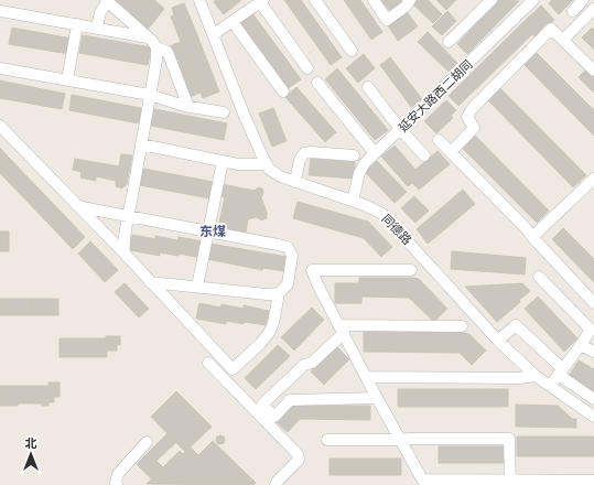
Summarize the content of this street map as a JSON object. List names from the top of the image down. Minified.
{"streets":{"street":["延安大路西二胡同","同德路"]},"crossings":[["延安大路西二胡同","同德路"]],"districts":["东煤"],"north":"top"}
